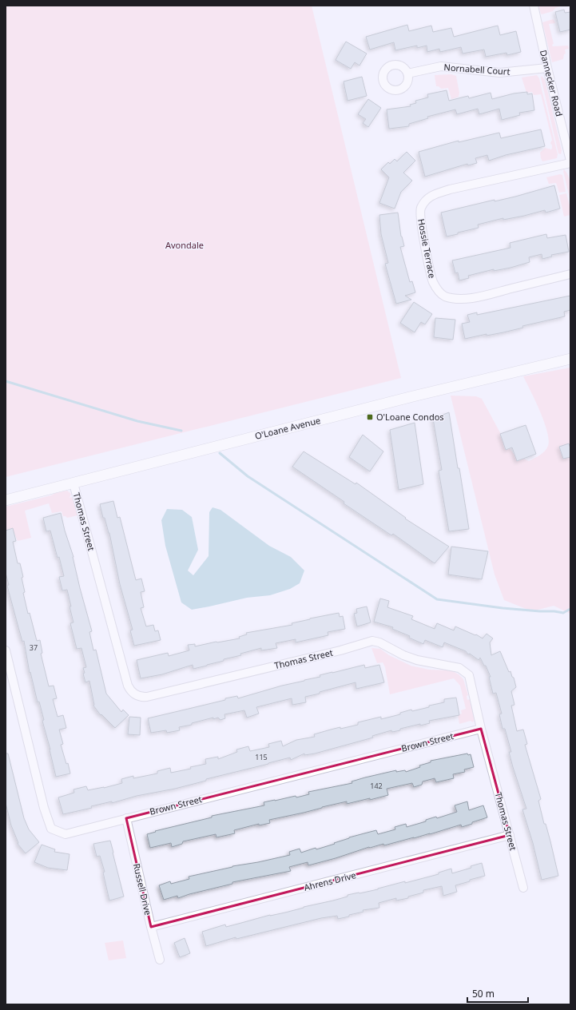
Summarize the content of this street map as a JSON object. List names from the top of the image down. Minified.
{"streets":{"street":["Nornabell Court","Dannecker Road","Hossie Terrace","O'Loane Avenue","Thomas Street","Brown Street","Ahrens Drive","Russell Drive"]},"crossings":[["Nornabell Court","Dannecker Road"],["O'Loane Avenue","Thomas Street"],["Thomas Street","Brown Street"],["Thomas Street","Ahrens Drive"],["Brown Street","Russell Drive"],["Ahrens Drive","Russell Drive"]],"parks":["Avondale"],"places":{"transit":["O'Loane Condos"]},"house_numbers":["37","115","142"],"scale_bar":"50 m"}
